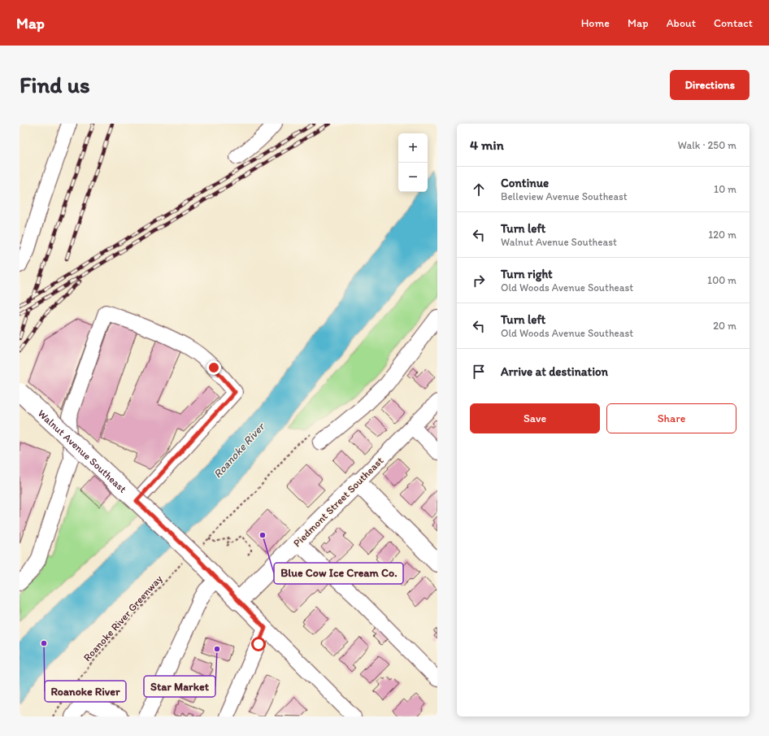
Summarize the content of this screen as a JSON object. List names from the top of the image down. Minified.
{"streets":{"main road":["Walnut Avenue Southeast","Piedmont Street Southeast"],"path":["Roanoke River Greenway"]},"crossings":[["Walnut Avenue Southeast","Piedmont Street Southeast"],["Walnut Avenue Southeast","Roanoke River Greenway"]],"water":["Roanoke River"],"places":["Blue Cow Ice Cream Co.","Roanoke River","Star Market"],"page":{"header":"Map","nav":["Home","Map","About","Contact"],"buttons":["Directions",["Save","Share"]],"title":"Find us","heading":["4 min","Walk · 250 m"],"map_buttons":["+","−"],"list":[["Continue","Belleview Avenue Southeast","10 m"],["Turn left","Walnut Avenue Southeast","120 m"],["Turn right","Old Woods Avenue Southeast","100 m"],["Turn left","Old Woods Avenue Southeast","20 m"],"Arrive at destination"]}}
